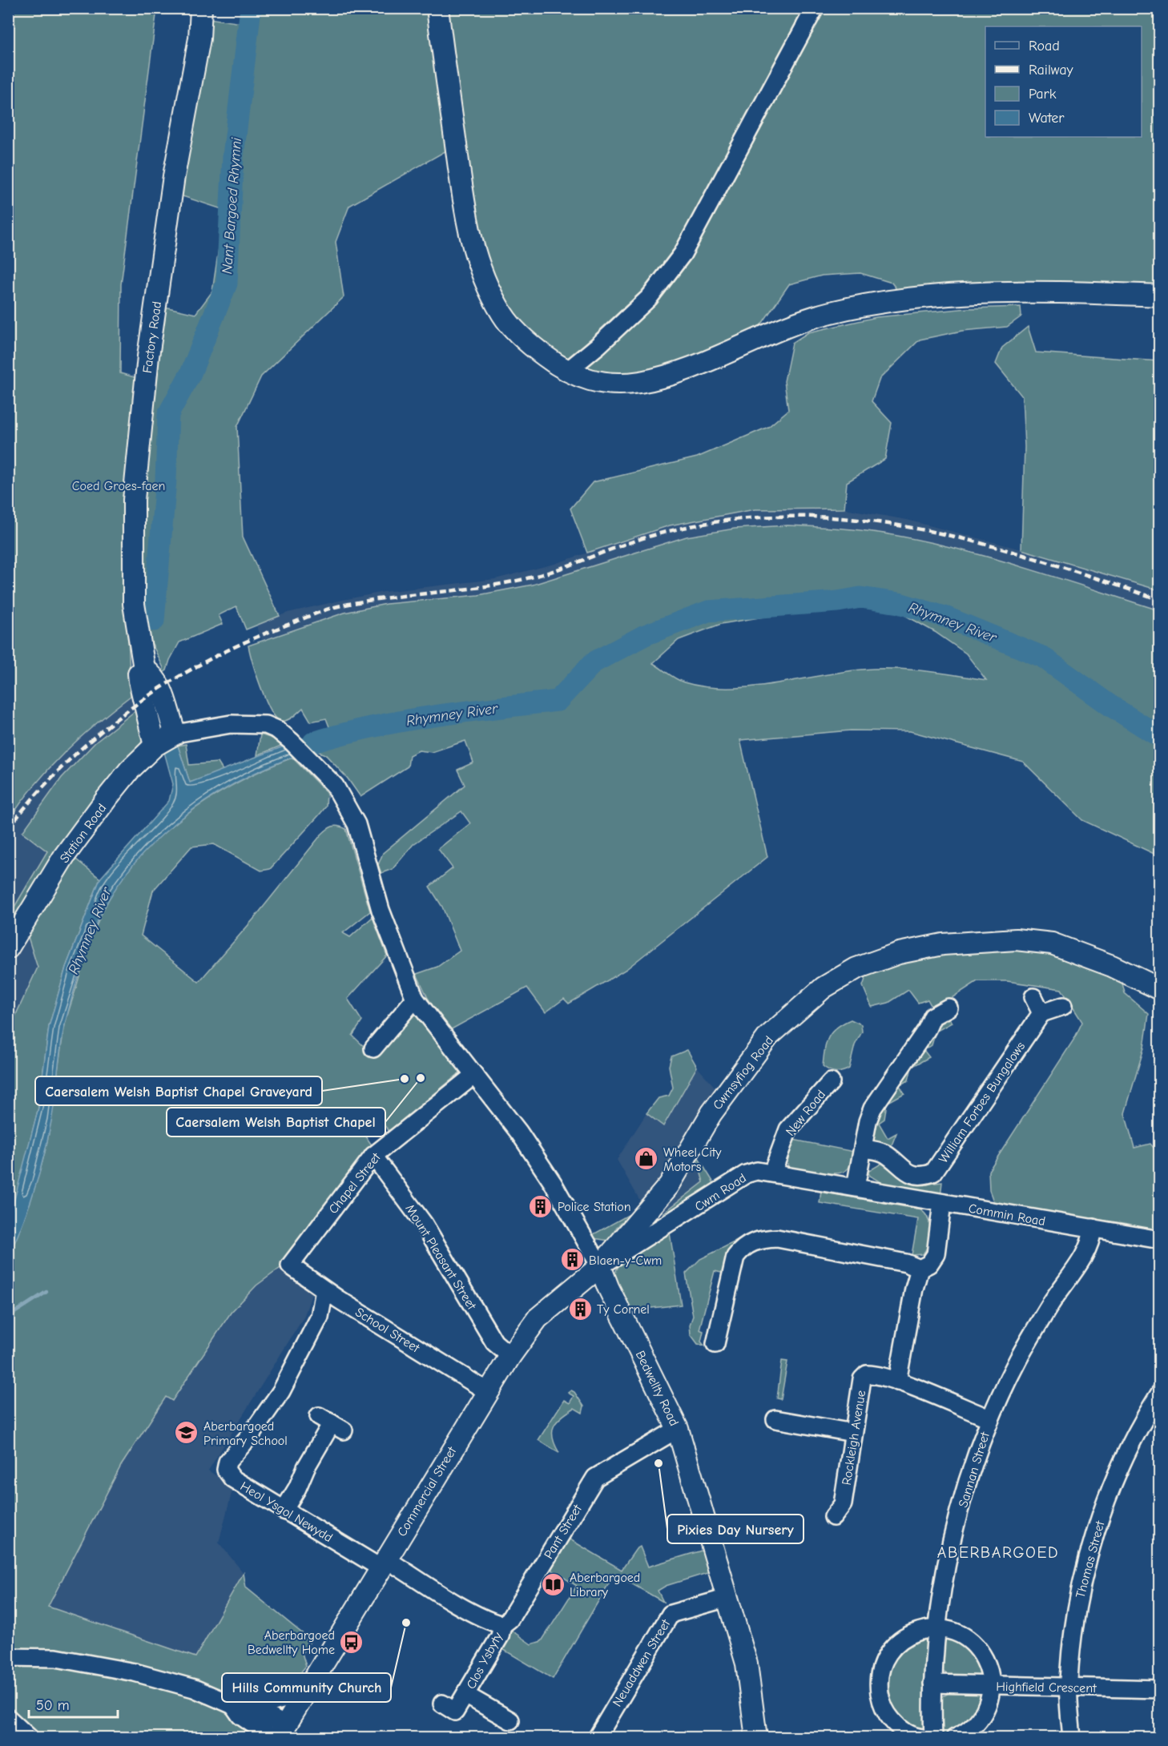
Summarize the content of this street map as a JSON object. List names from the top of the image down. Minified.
{"streets":{"main road":["Factory Road","Station Road","Cwmsyfiog Road","Bedwellty Road","Commercial Street"],"street":["William Forbes Bungalows","New Road","Chapel Street","Cwm Road","Commin Road","Mount Pleasant Street","School Street","Rockleigh Avenue","Sannan Street","Heol Ysgol Newydd","Pant Street","Thomas Street","Clos Ysbyty","Neuaddwen Street","Highfield Crescent"]},"crossings":[["Factory Road","Station Road"],["Station Road","Bedwellty Road"],["Cwmsyfiog Road","Cwm Road"],["Cwmsyfiog Road","Bedwellty Road"],["Cwmsyfiog Road","Commercial Street"],["New Road","Cwm Road"],["Chapel Street","Mount Pleasant Street"],["Chapel Street","School Street"],["Chapel Street","Bedwellty Road"],["Cwm Road","Commin Road"],["Cwm Road","Bedwellty Road"],["Cwm Road","Commercial Street"],["Commin Road","Sannan Street"],["Mount Pleasant Street","Commercial Street"],["School Street","Commercial Street"],["School Street","Heol Ysgol Newydd"],["Bedwellty Road","Commercial Street"],["Bedwellty Road","Pant Street"],["Bedwellty Road","Neuaddwen Street"],["Rockleigh Avenue","Sannan Street"],["Sannan Street","Highfield Crescent"],["Commercial Street","Heol Ysgol Newydd"],["Pant Street","Clos Ysbyty"],["Thomas Street","Highfield Crescent"]],"districts":["ABERBARGOED"],"water":["Nant Bargoed Rhymni","Rhymney River"],"parks":["Coed Groes-faen"],"places":{"other":["Caersalem Welsh Baptist Chapel","Caersalem Welsh Baptist Chapel Graveyard","Pixies Day Nursery","Hills Community Church"],"shop":["Wheel City Motors"],"building":["Police Station","Blaen-y-Cwm","Ty Cornel"],"school or university":["Aberbargoed Primary School"],"library":["Aberbargoed Library"],"bus stop":["Aberbargoed Bedwellty Home"]},"legend":["Road","Railway","Park","Water"],"scale_bar":"50 m"}
